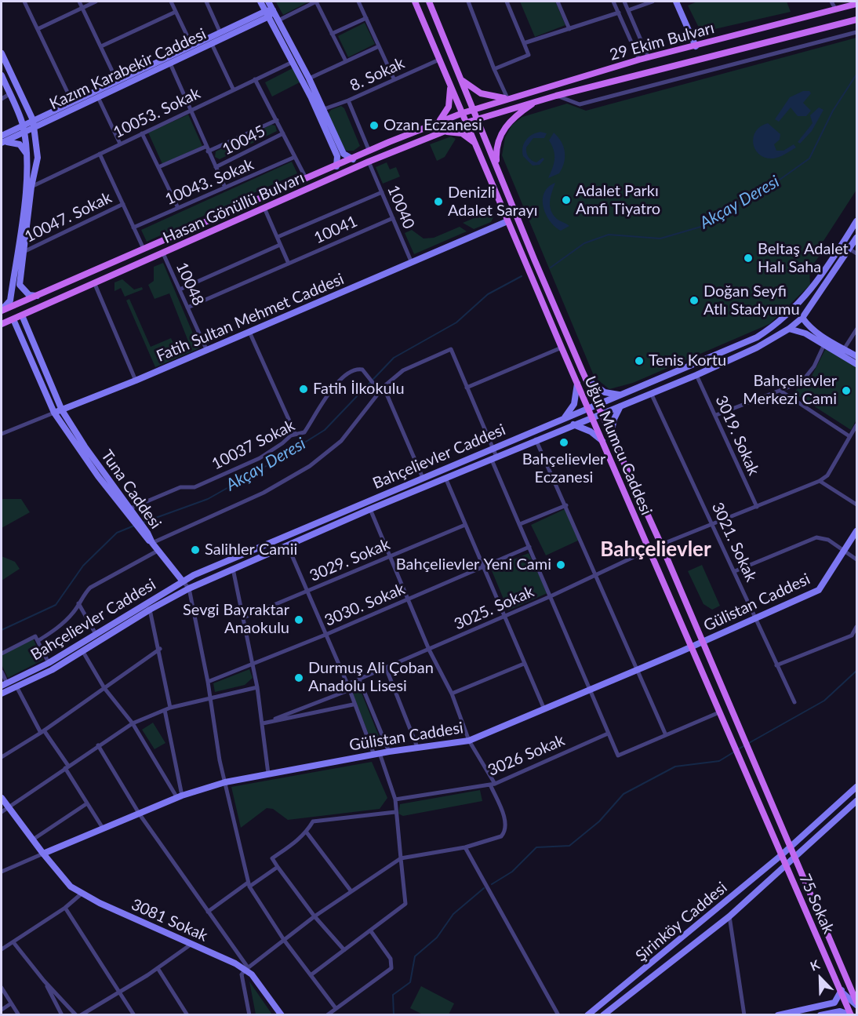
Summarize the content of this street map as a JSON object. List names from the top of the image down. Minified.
{"streets":{"main road":["29 Ekim Bulvarı","Hasan Gönüllü Bulvarı","Uğur Mumcu Caddesi","75 Sokak"],"street":["Kazım Karabekir Caddesi","8. Sokak","10053. Sokak","10045","10043. Sokak","10040","10047. Sokak","10041","10048","Fatih Sultan Mehmet Caddesi","3019. Sokak","10037 Sokak","Bahçelievler Caddesi","Tuna Caddesi","3021. Sokak","3029. Sokak","Gülistan Caddesi","3030. Sokak","3025. Sokak","3026 Sokak","3081 Sokak","Şirinköy Caddesi"]},"crossings":[["29 Ekim Bulvarı","Hasan Gönüllü Bulvarı"],["29 Ekim Bulvarı","Uğur Mumcu Caddesi"],["8. Sokak","Uğur Mumcu Caddesi"],["10040","Hasan Gönüllü Bulvarı"],["10040","10041"],["10040","Fatih Sultan Mehmet Caddesi"],["Hasan Gönüllü Bulvarı","10048"],["Hasan Gönüllü Bulvarı","Uğur Mumcu Caddesi"],["Hasan Gönüllü Bulvarı","Tuna Caddesi"],["10041","10048"],["10048","Fatih Sultan Mehmet Caddesi"],["Fatih Sultan Mehmet Caddesi","Uğur Mumcu Caddesi"],["Fatih Sultan Mehmet Caddesi","Tuna Caddesi"],["3019. Sokak","Bahçelievler Caddesi"],["10037 Sokak","Tuna Caddesi"],["Uğur Mumcu Caddesi","Bahçelievler Caddesi"],["Uğur Mumcu Caddesi","Gülistan Caddesi"],["Uğur Mumcu Caddesi","3025. Sokak"],["Uğur Mumcu Caddesi","75 Sokak"],["Uğur Mumcu Caddesi","Şirinköy Caddesi"],["Bahçelievler Caddesi","Tuna Caddesi"],["Bahçelievler Caddesi","3021. Sokak"],["3021. Sokak","Gülistan Caddesi"],["Gülistan Caddesi","3081 Sokak"],["75 Sokak","Şirinköy Caddesi"]],"districts":["Bahçelievler"],"water":["Akçay Deresi"],"places":["Ozan Eczanesi","Adalet Parkı Amfi Tiyatro","Denizli Adalet Sarayı","Beltaş Adalet Halı Saha","Doğan Seyfi Atlı Stadyumu","Tenis Kortu","Fatih İlkokulu","Bahçelievler Merkezi Cami","Bahçelievler Eczanesi","Salihler Camii","Bahçelievler Yeni Cami","Sevgi Bayraktar Anaokulu","Durmuş Ali Çoban Anadolu Lisesi"],"north":"top left"}
